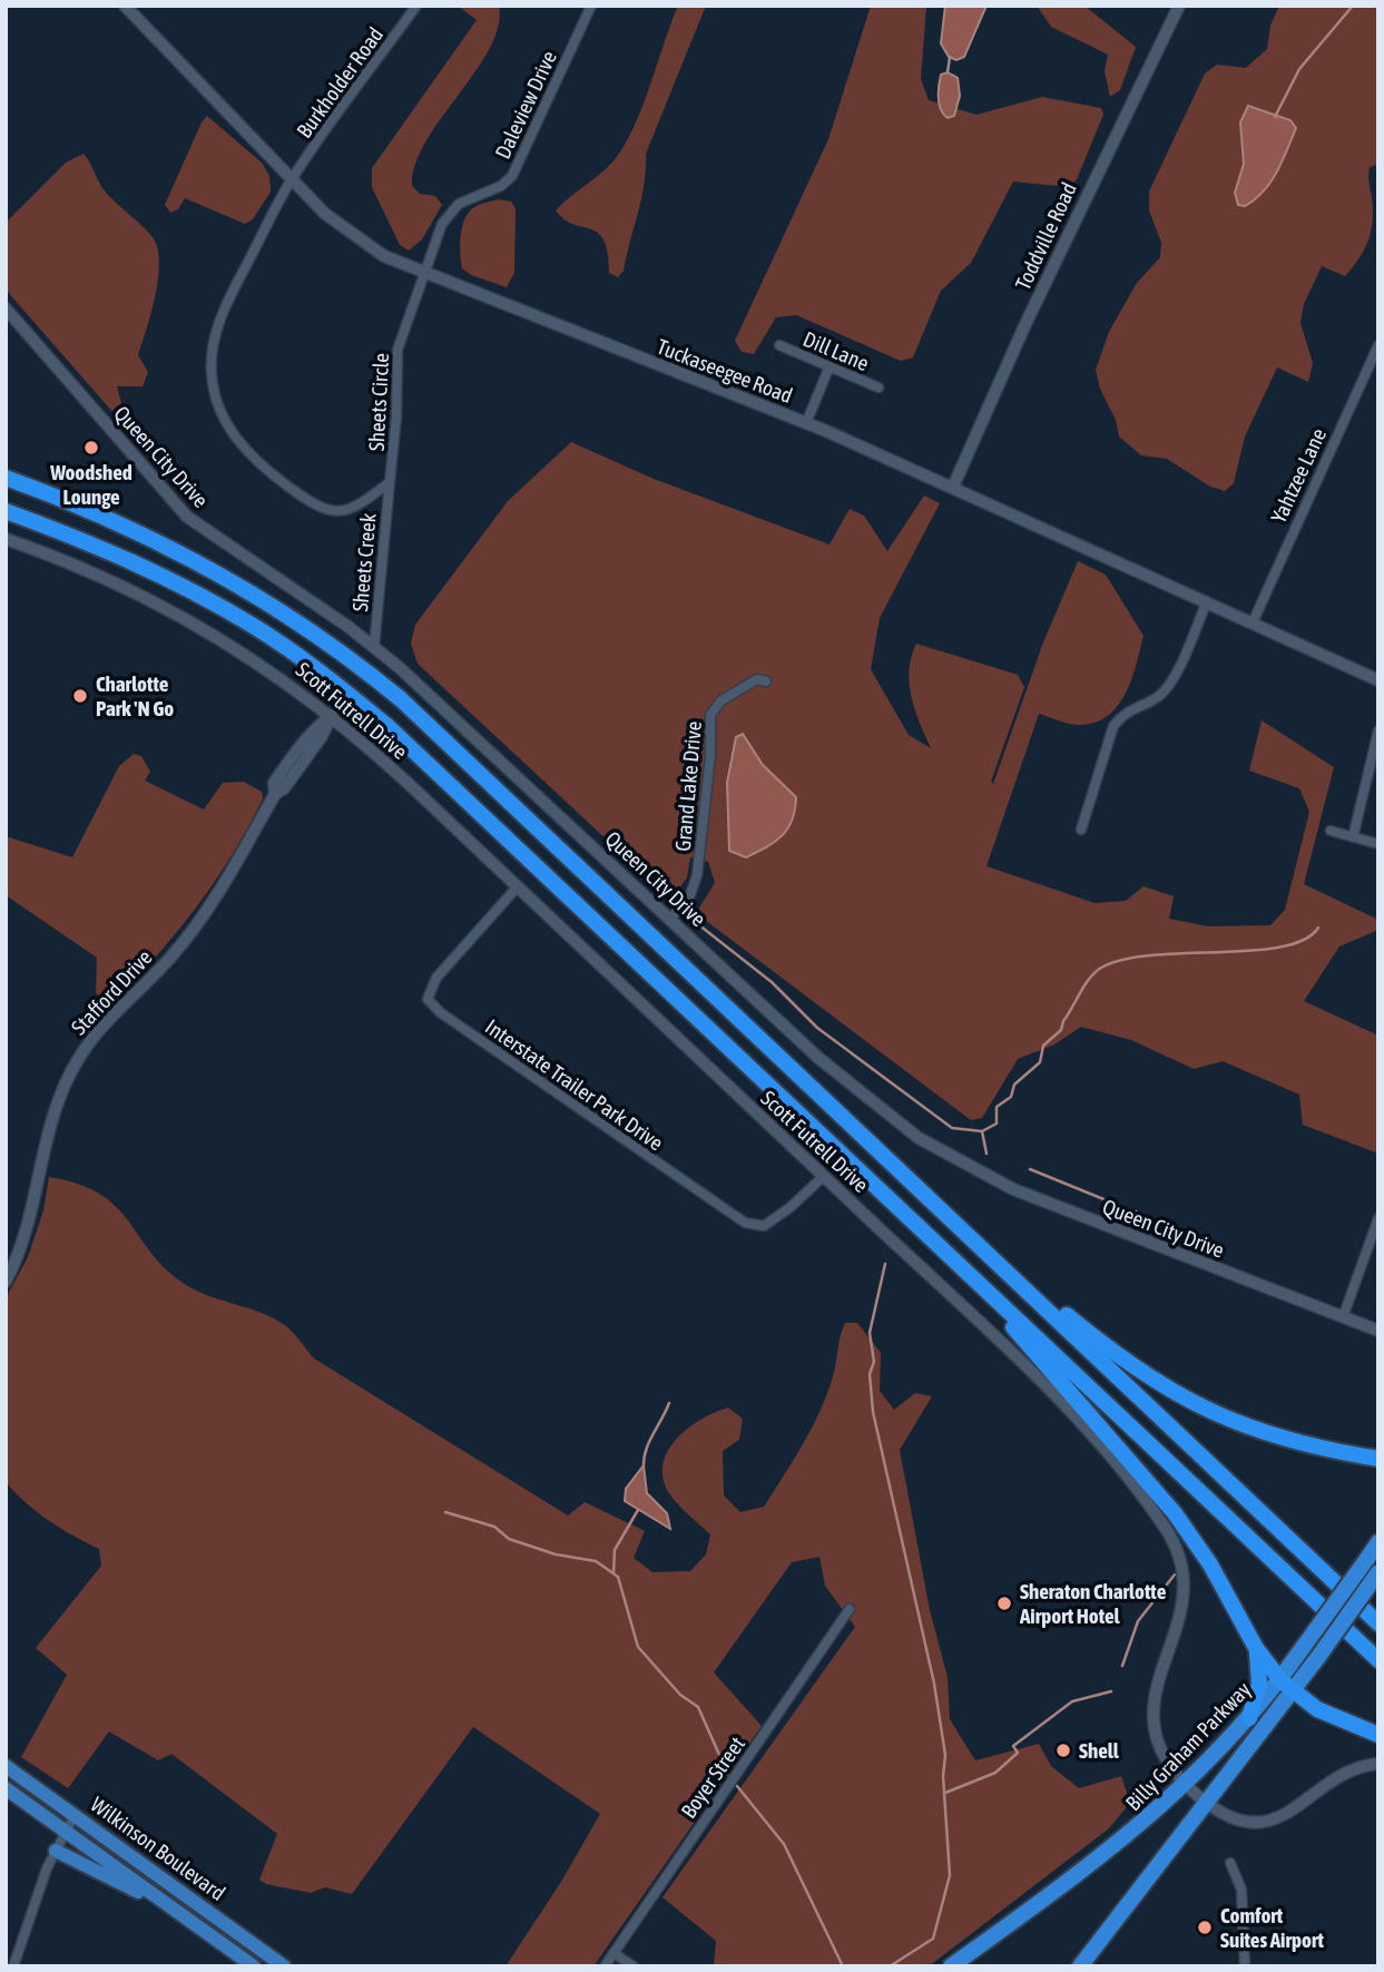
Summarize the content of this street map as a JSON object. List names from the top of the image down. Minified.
{"streets":{"highway":["Billy Graham Parkway"],"main road":["Wilkinson Boulevard"],"street":["Burkholder Road","Daleview Drive","Toddville Road","Dill Lane","Tuckaseegee Road","Sheets Circle","Queen City Drive","Yahtzee Lane","Sheets Creek","Scott Futrell Drive","Grand Lake Drive","Stafford Drive","Interstate Trailer Park Drive","Boyer Street"]},"crossings":[["Burkholder Road","Tuckaseegee Road"],["Burkholder Road","Sheets Circle"],["Daleview Drive","Tuckaseegee Road"],["Daleview Drive","Sheets Circle"],["Toddville Road","Tuckaseegee Road"],["Tuckaseegee Road","Sheets Circle"],["Tuckaseegee Road","Yahtzee Lane"],["Sheets Circle","Sheets Creek"],["Queen City Drive","Sheets Creek"],["Queen City Drive","Grand Lake Drive"],["Scott Futrell Drive","Stafford Drive"],["Scott Futrell Drive","Interstate Trailer Park Drive"],["Scott Futrell Drive","Billy Graham Parkway"]],"places":["Woodshed Lounge","Charlotte Park 'N Go","Sheraton Charlotte Airport Hotel","Shell","Comfort Suites Airport"]}
